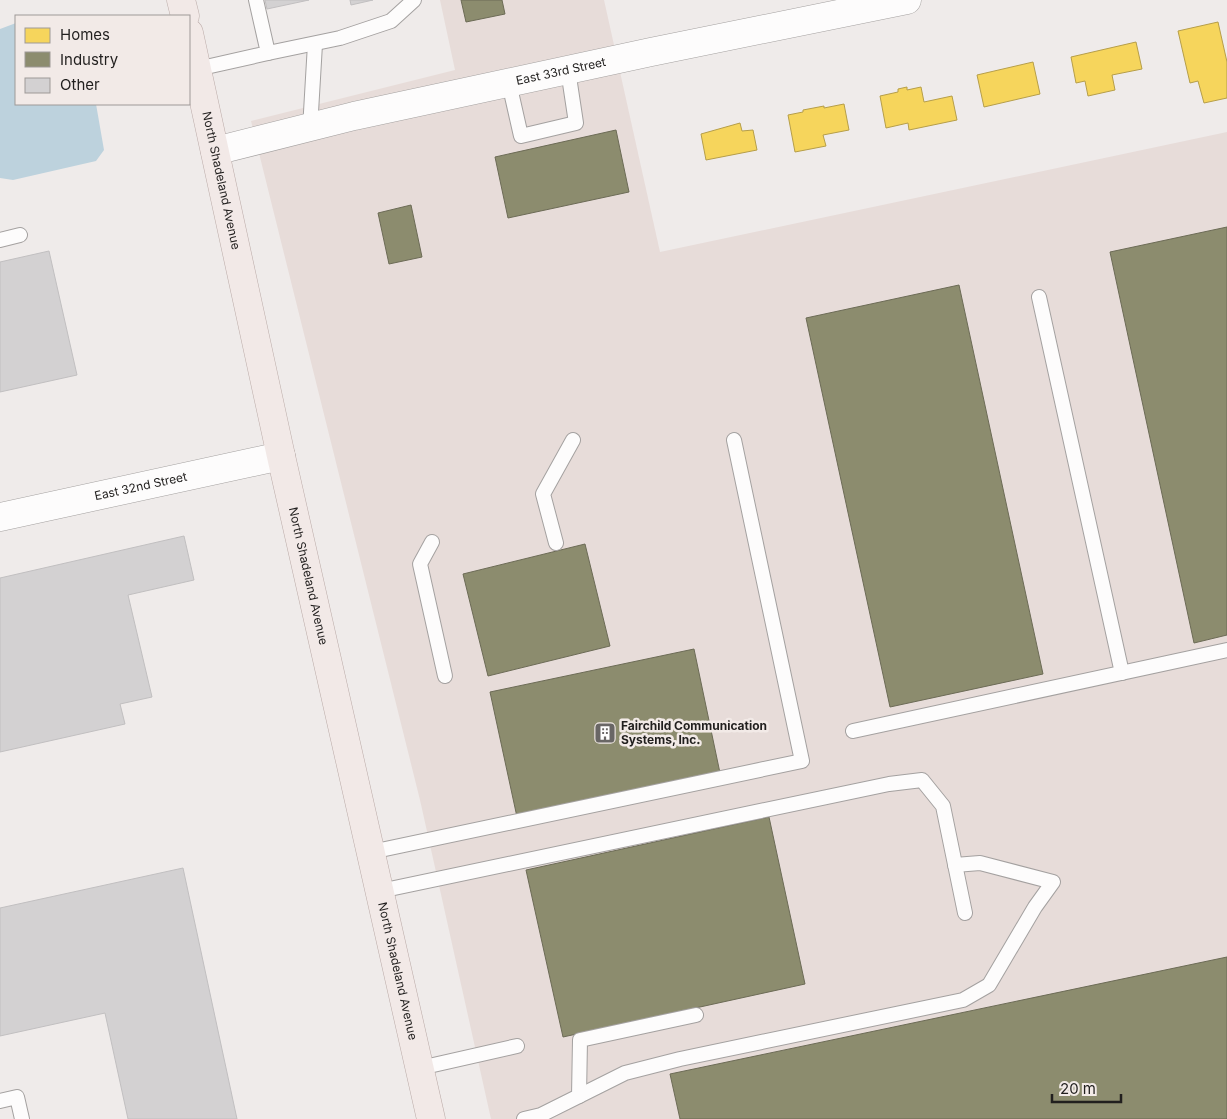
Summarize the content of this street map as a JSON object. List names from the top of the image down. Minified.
{"streets":{"main road":["North Shadeland Avenue"],"street":["East 33rd Street","East 32nd Street"]},"crossings":[["East 33rd Street","North Shadeland Avenue"],["North Shadeland Avenue","East 32nd Street"]],"places":{"building":["Fairchild Communication Systems, Inc."]},"legend":["Homes","Industry","Other"],"scale_bar":"20 m"}
